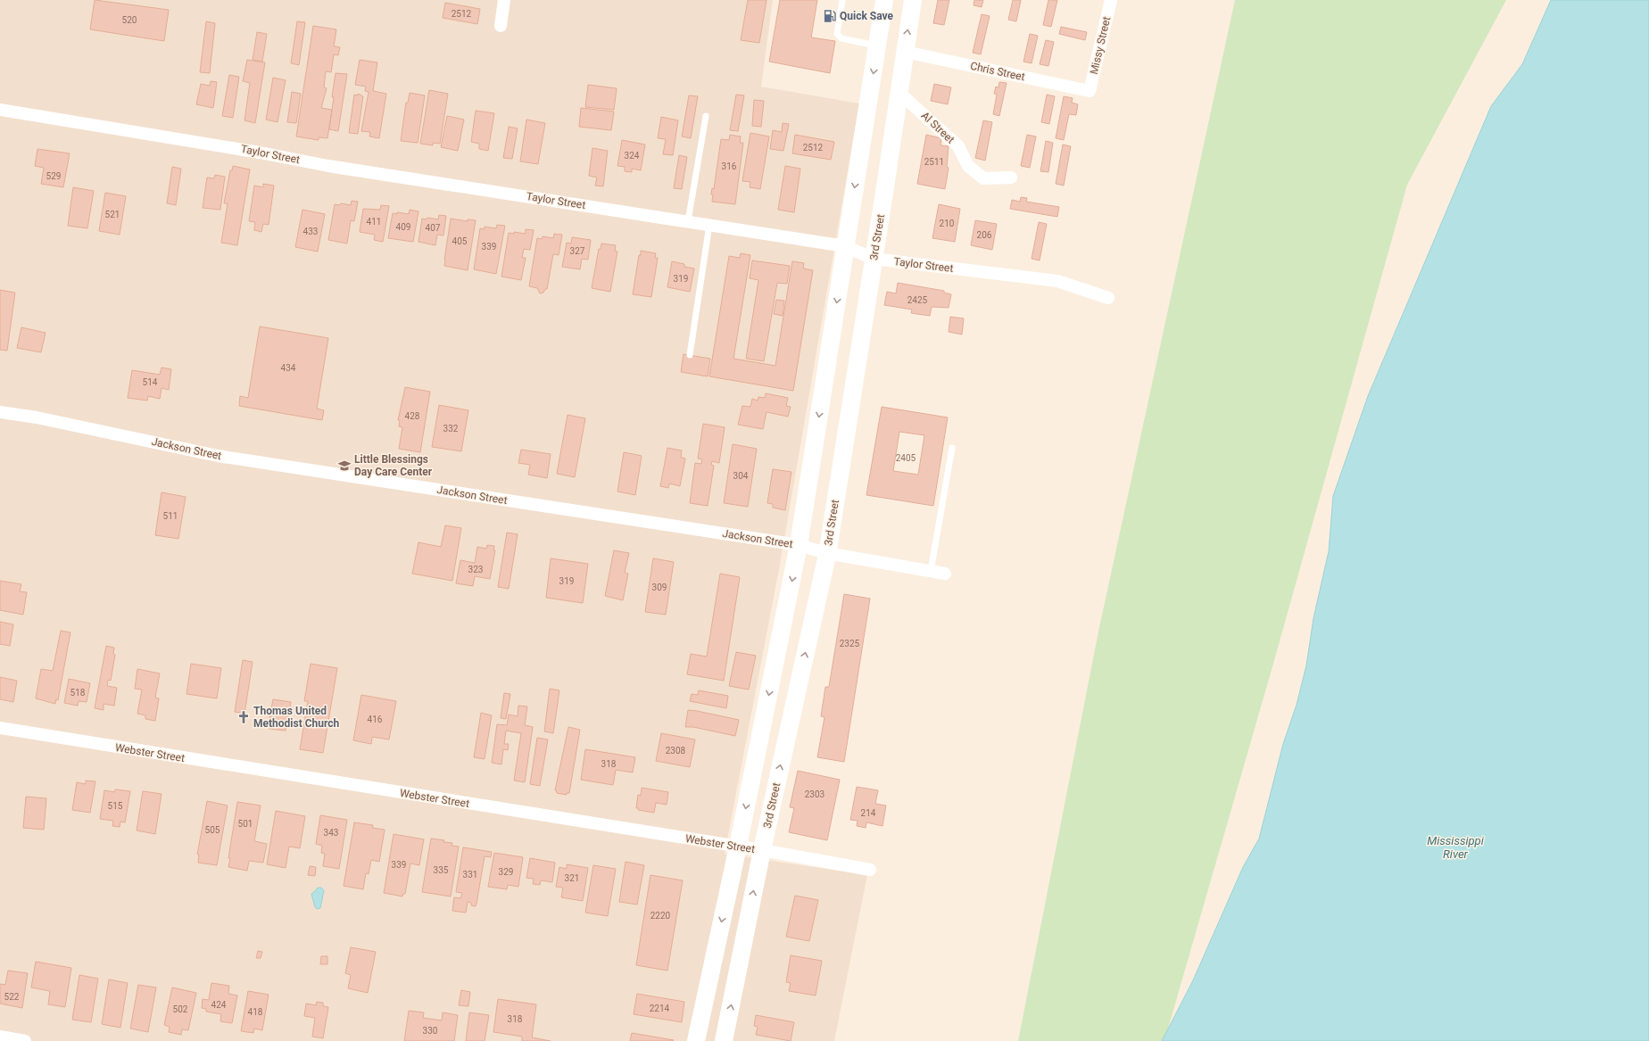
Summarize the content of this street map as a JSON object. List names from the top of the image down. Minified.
{"streets":{"main road":["3rd Street"],"street":["Missy Street","Chris Street","Al Street","Taylor Street","Jackson Street","Webster Street"]},"crossings":[["Missy Street","Chris Street"],["Chris Street","3rd Street"],["Al Street","3rd Street"],["Taylor Street","3rd Street"],["3rd Street","Jackson Street"],["3rd Street","Webster Street"]],"water":["Mississippi River"],"places":{"fuel station":["Quick Save"],"school or university":["Little Blessings Day Care Center"],"church":["Thomas United Methodist Church"]},"house_numbers":["2512","520","2512","324","2511","316","529","521","411","210","409","407","433","206","405","339","327","319","2425","434","514","428","332","2405","304","511","323","319","309","2325","518","416","2308","318","2303","515","214","501","505","343","339","335","329","331","321","2220","522","424","2214","502","418","318","330"]}
